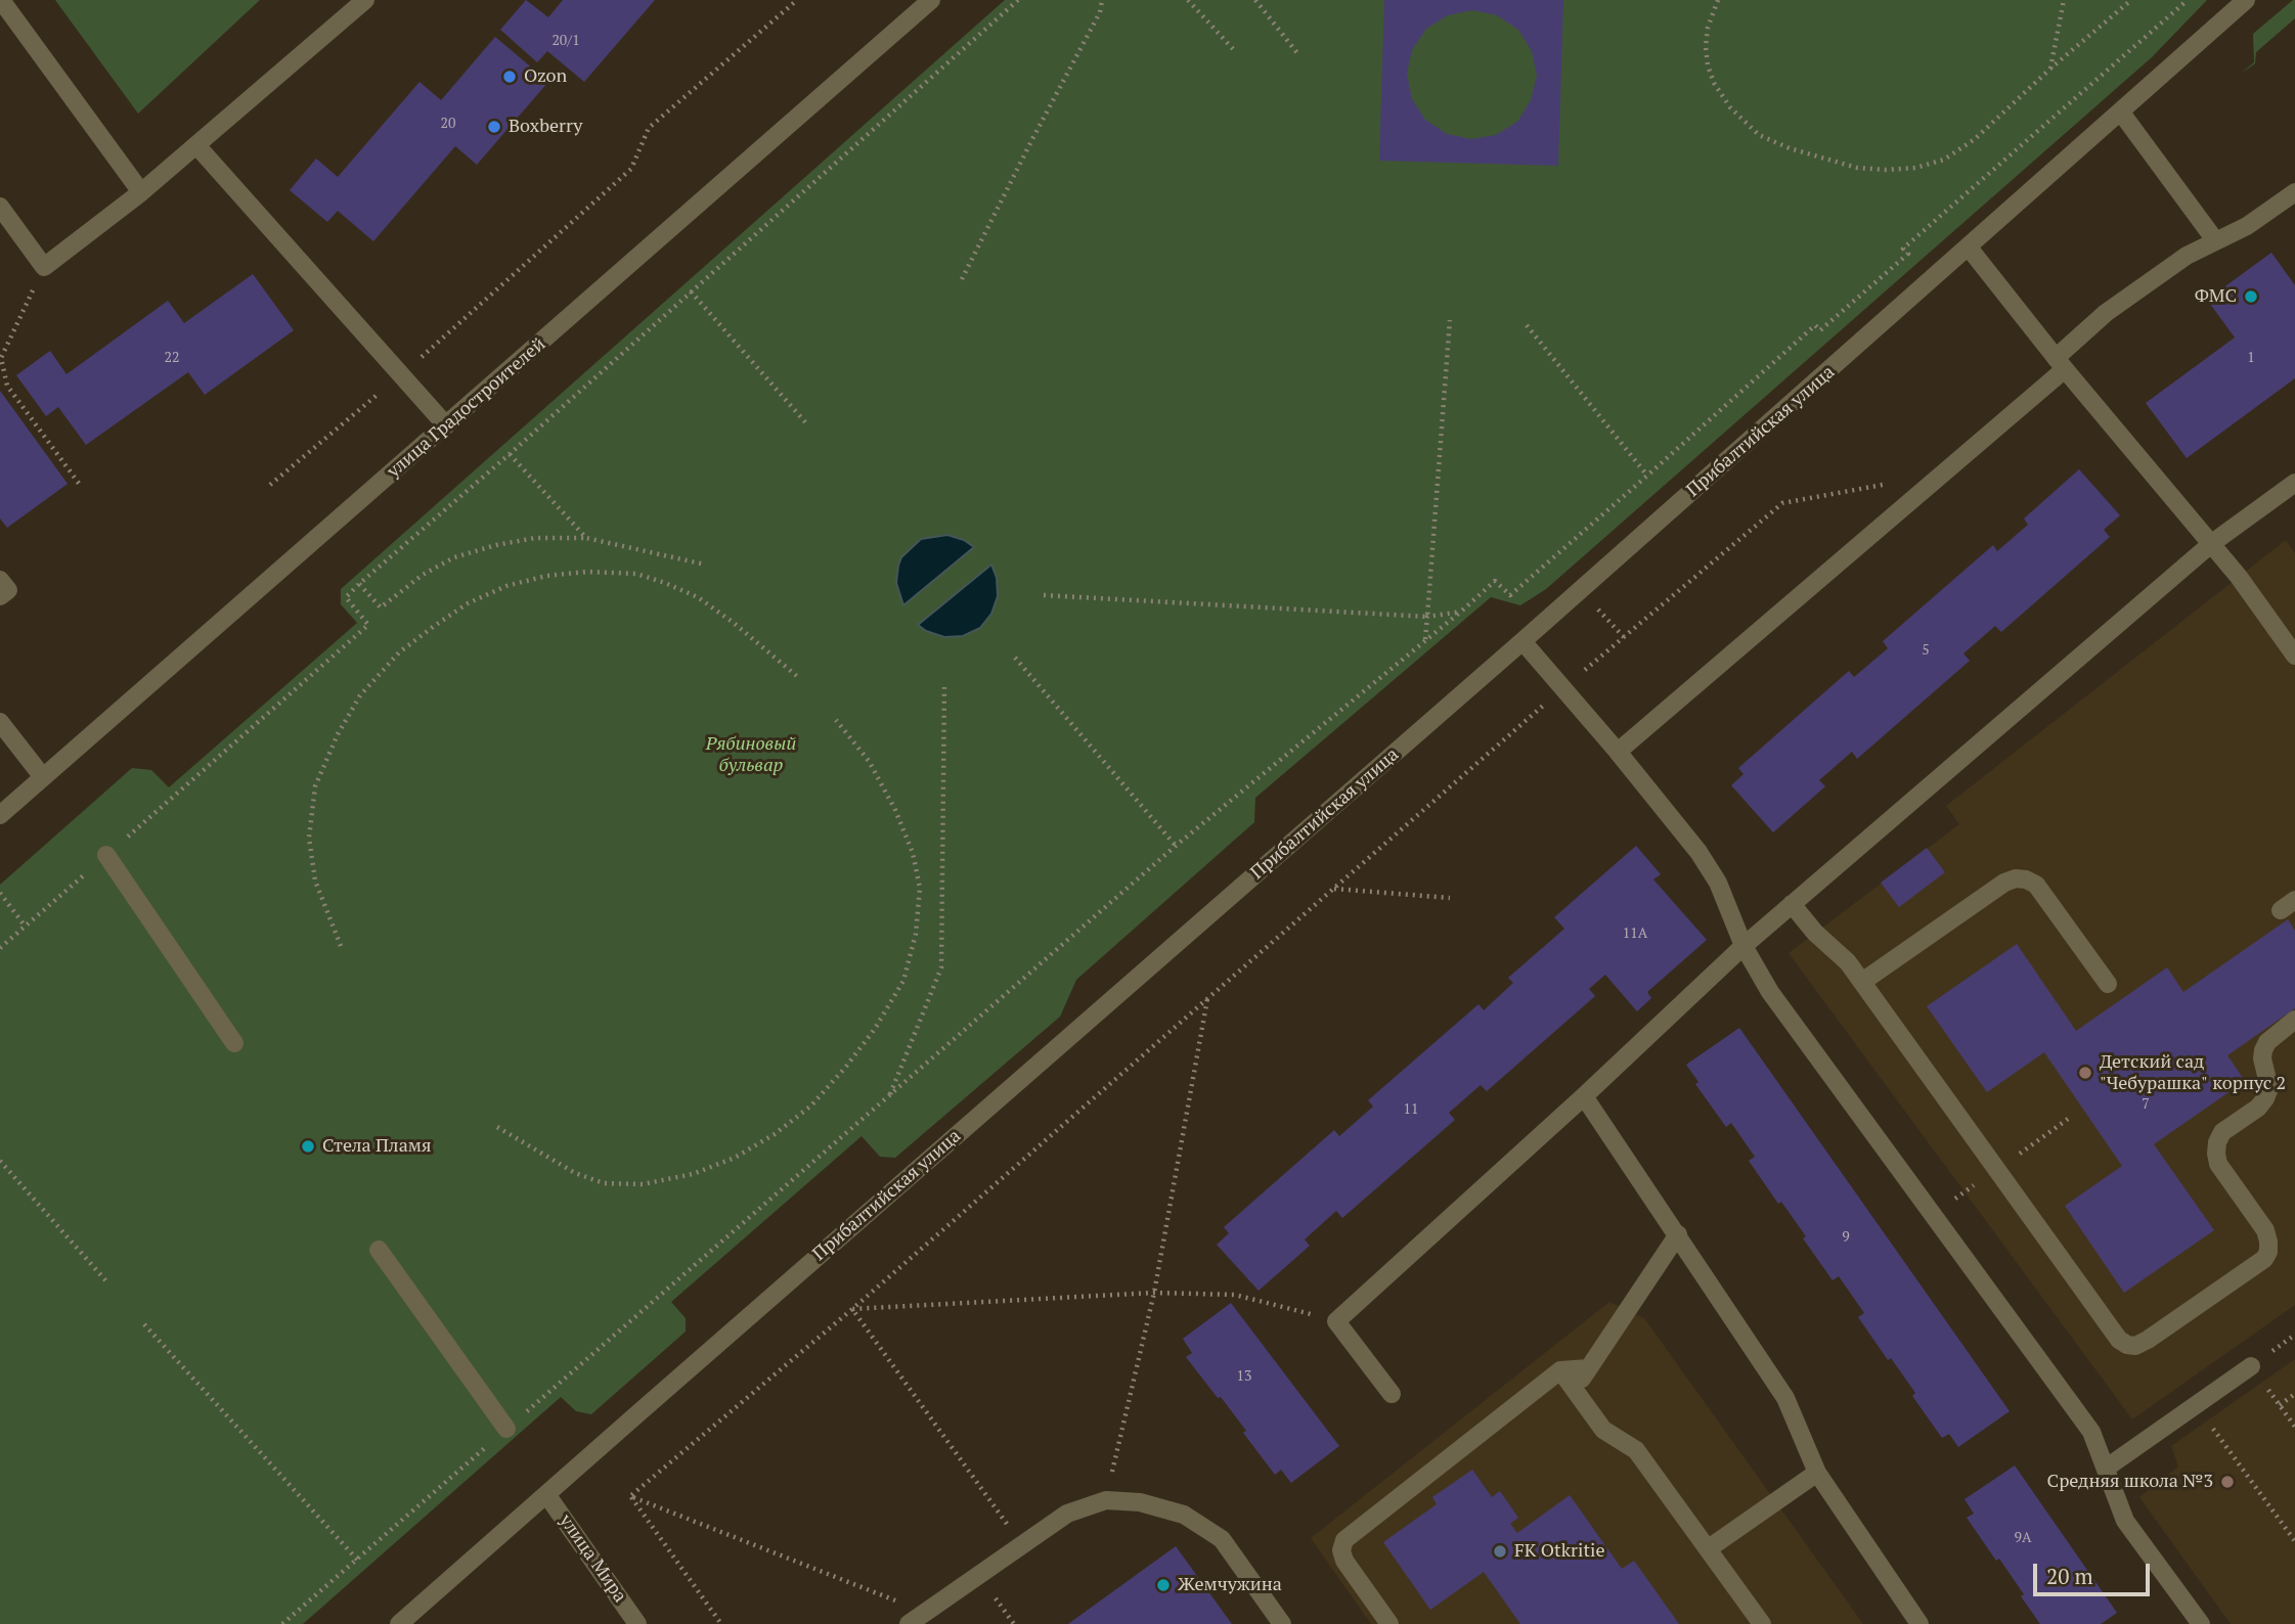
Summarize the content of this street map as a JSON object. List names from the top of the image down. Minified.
{"streets":{"street":["улица Градостроителей","Прибалтийская улица","улица Мира"]},"crossings":[["Прибалтийская улица","улица Мира"]],"parks":["Рябиновый бульвар"],"places":["Ozon","Boxberry","ФМС","Детский сад \"Чебурашка\" корпус 2","Стела Пламя","Средняя школа №3","FK Otkritie","Жемчужина"],"house_numbers":["20/1","20","22","1","5","11А","7","11","9","13","9А"],"scale_bar":"20 m"}
